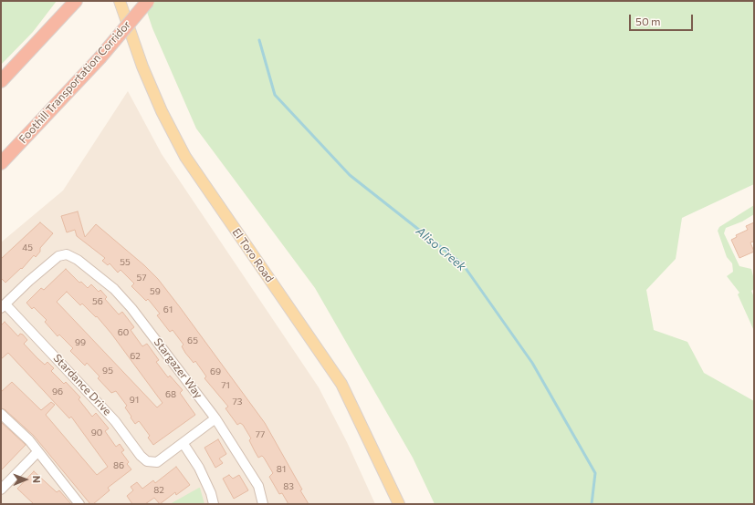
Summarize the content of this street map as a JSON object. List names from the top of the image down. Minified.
{"streets":{"highway":["Foothill Transportation Corridor"],"main road":["El Toro Road"],"street":["Stargazer Way","Stardance Drive"]},"crossings":[["Stargazer Way","Stardance Drive"]],"water":["Aliso Creek"],"house_numbers":["45","55","57","59","56","61","60","65","99","62","95","69","71","96","68","91","73","90","77","86","81","83","82"],"scale_bar":"50 m","north":"right"}
